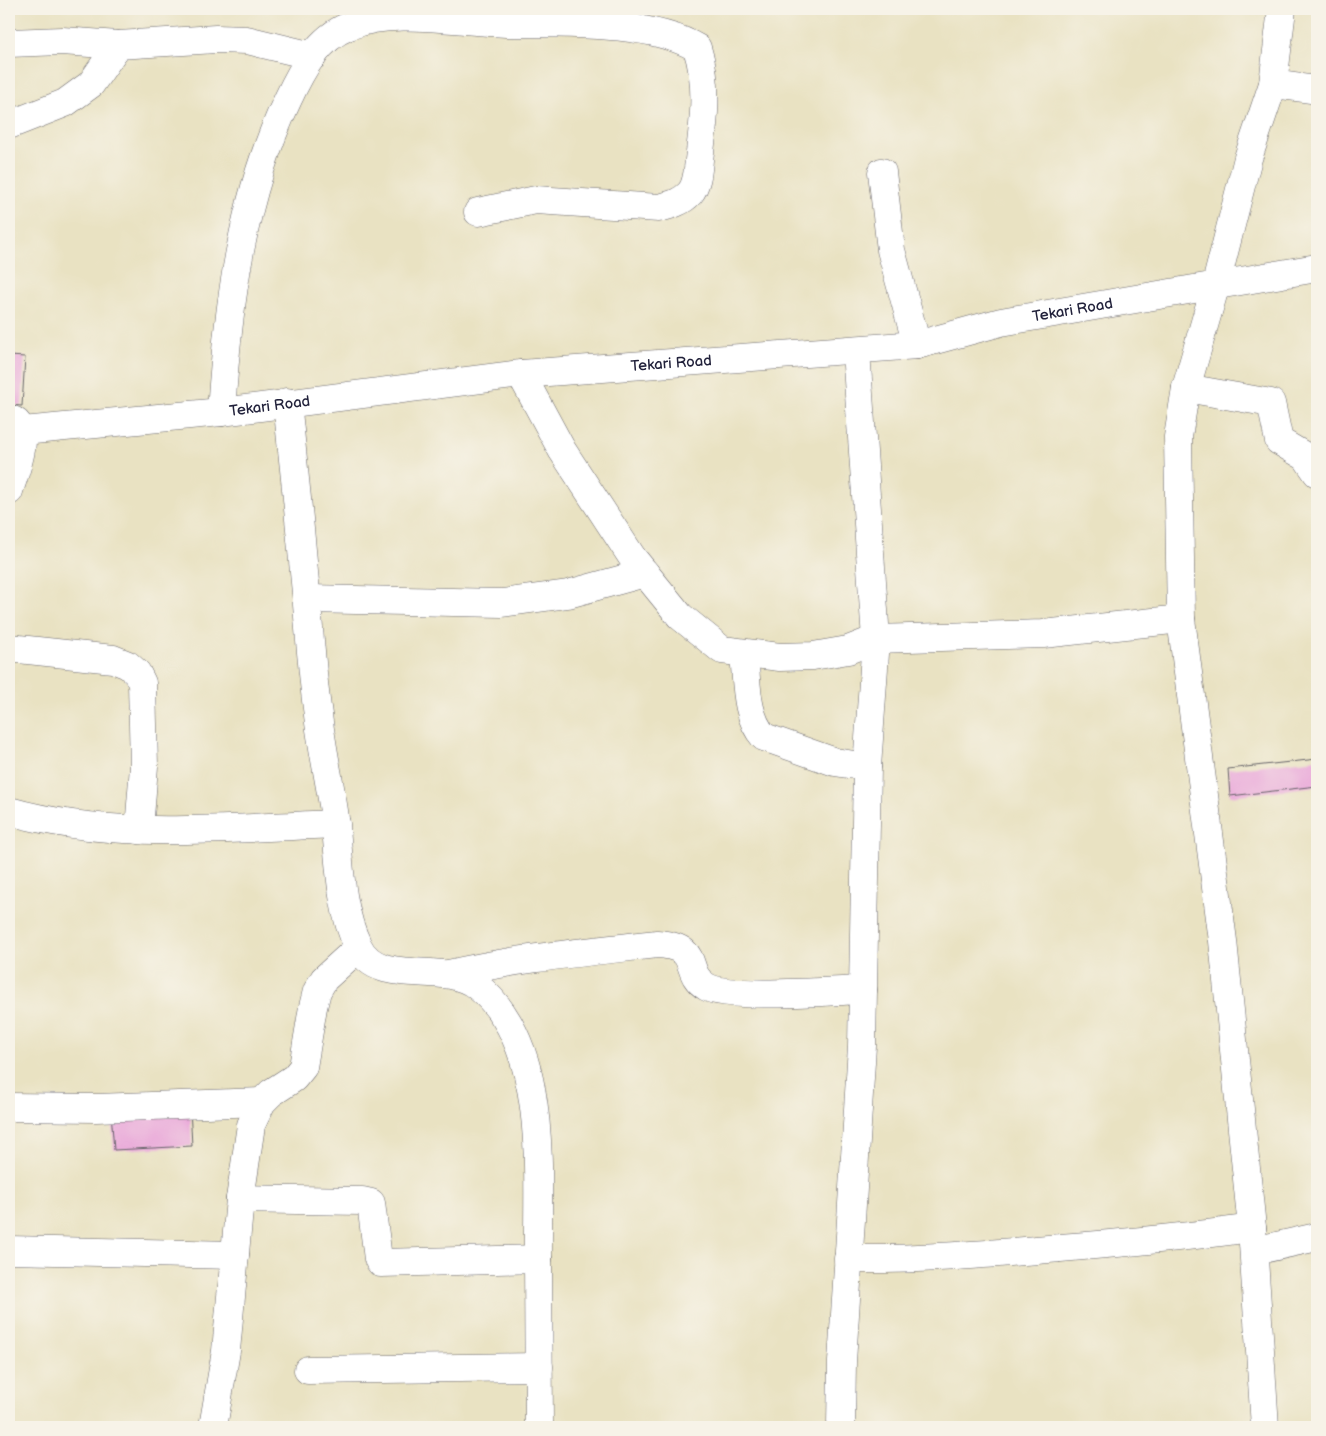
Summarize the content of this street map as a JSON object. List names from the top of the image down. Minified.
{"streets":{"street":["Tekari Road"]}}
